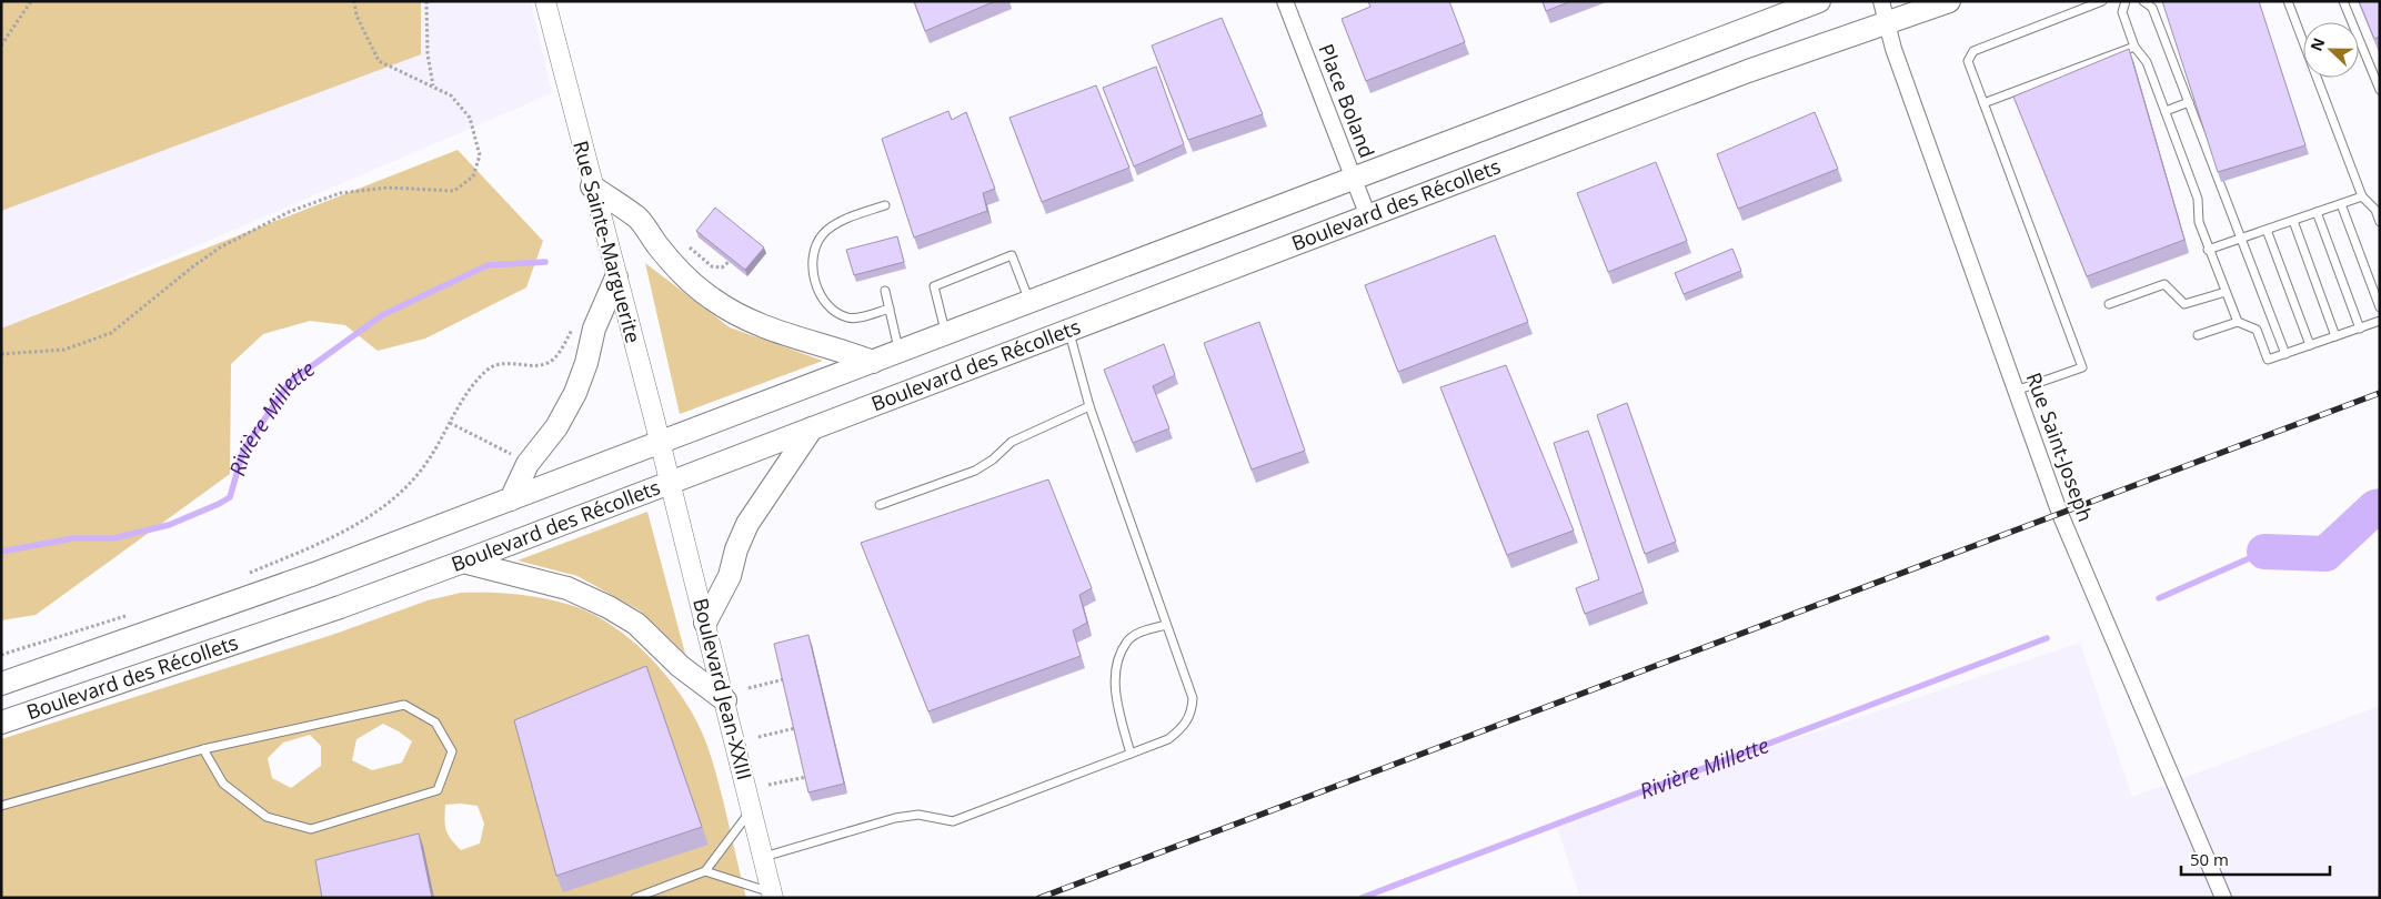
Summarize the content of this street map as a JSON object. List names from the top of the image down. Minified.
{"streets":{"main road":["Boulevard des Récollets"],"street":["Place Boland","Rue Sainte-Marguerite","Rue Saint-Joseph","Boulevard Jean-XXIII"]},"crossings":[["Place Boland","Boulevard des Récollets"],["Boulevard des Récollets","Rue Sainte-Marguerite"],["Boulevard des Récollets","Rue Saint-Joseph"],["Boulevard des Récollets","Boulevard Jean-XXIII"],["Rue Sainte-Marguerite","Boulevard Jean-XXIII"]],"water":["Rivière Millette"],"scale_bar":"50 m","north":"left"}
